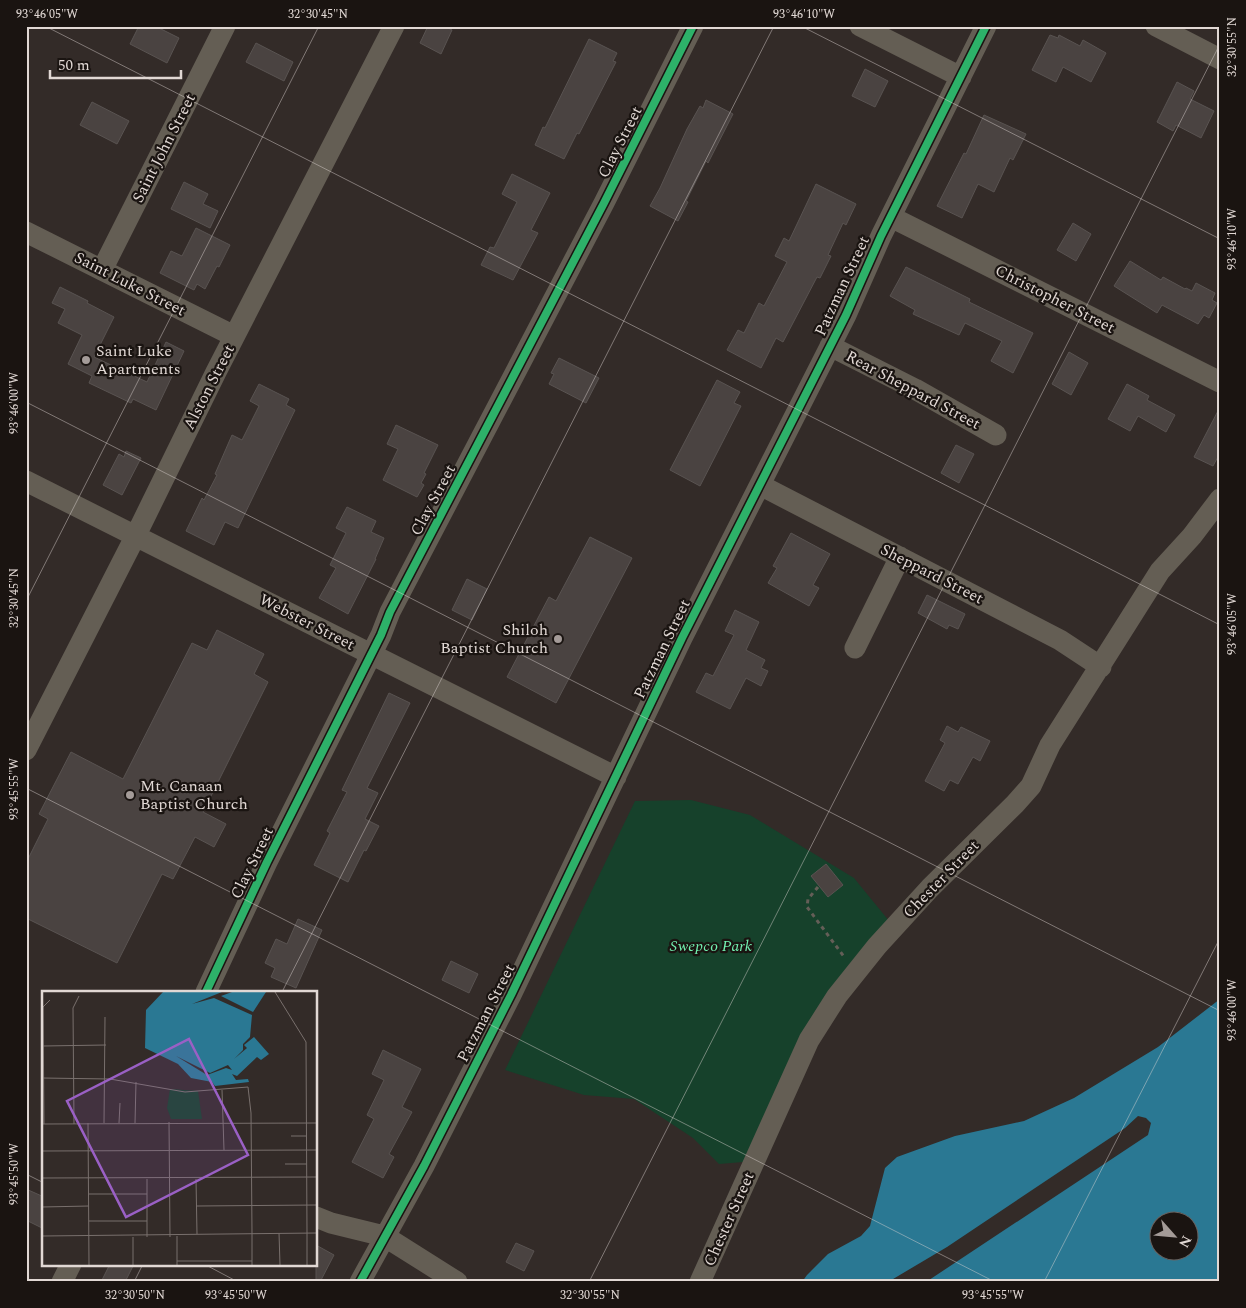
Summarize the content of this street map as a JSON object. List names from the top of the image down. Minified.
{"streets":{"street":["Clay Street","Saint John Street","Saint Luke Street","Patzman Street","Christopher Street","Alston Street","Rear Sheppard Street","Sheppard Street","Webster Street","Chester Street"]},"crossings":[["Clay Street","Webster Street"],["Saint John Street","Saint Luke Street"],["Saint Luke Street","Alston Street"],["Patzman Street","Christopher Street"],["Patzman Street","Rear Sheppard Street"],["Patzman Street","Sheppard Street"],["Patzman Street","Webster Street"],["Alston Street","Webster Street"],["Sheppard Street","Chester Street"]],"parks":["Swepco Park"],"places":["Saint Luke Apartments","Shiloh Baptist Church","Mt. Canaan Baptist Church"],"scale_bar":"50 m","north":"bottom right","coordinates":["93°46'05\"W","32°30'45\"N","93°46'10\"W","32°30'55\"N","93°46'00\"W","93°45'55\"W","93°45'50\"W","32°30'50\"N"]}
